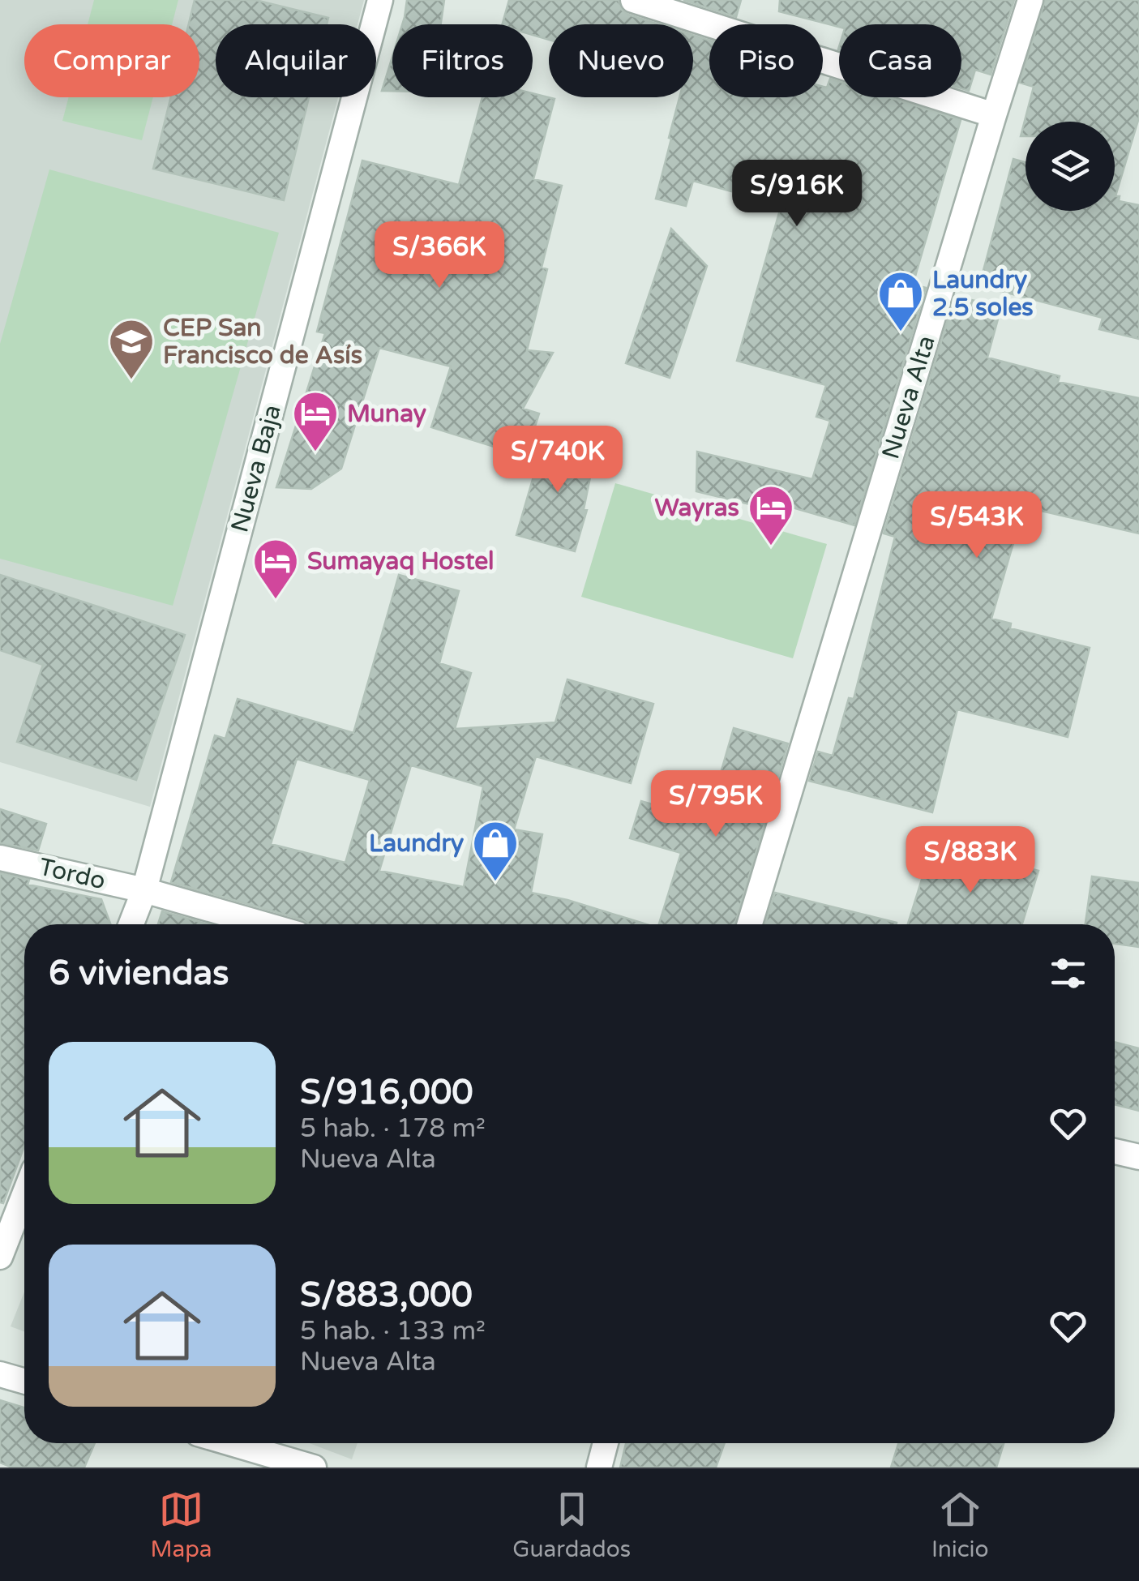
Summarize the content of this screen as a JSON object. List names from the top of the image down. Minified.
{"streets":{"street":["Nueva Alta","Nueva Baja","Tordo"]},"crossings":[["Nueva Baja","Tordo"]],"places":{"shop":["Laundry 2.5 soles","Laundry"],"school or university":["CEP San Francisco de Asís"],"hotel":["Munay","Wayras","Sumayaq Hostel"]},"page":{"chip":["Comprar","Alquilar","Filtros","Nuevo","Piso","Casa"],"price":["S/916K","S/366K","S/740K","S/543K","S/795K","S/883K"],"heading":"6 viviendas","list":[{"name":"S/916,000","note":"5 hab. · 178 m² · Nueva Alta"},{"name":"S/883,000","note":"5 hab. · 133 m² · Nueva Alta"}],"tabs":["Mapa","Guardados","Inicio"]}}
